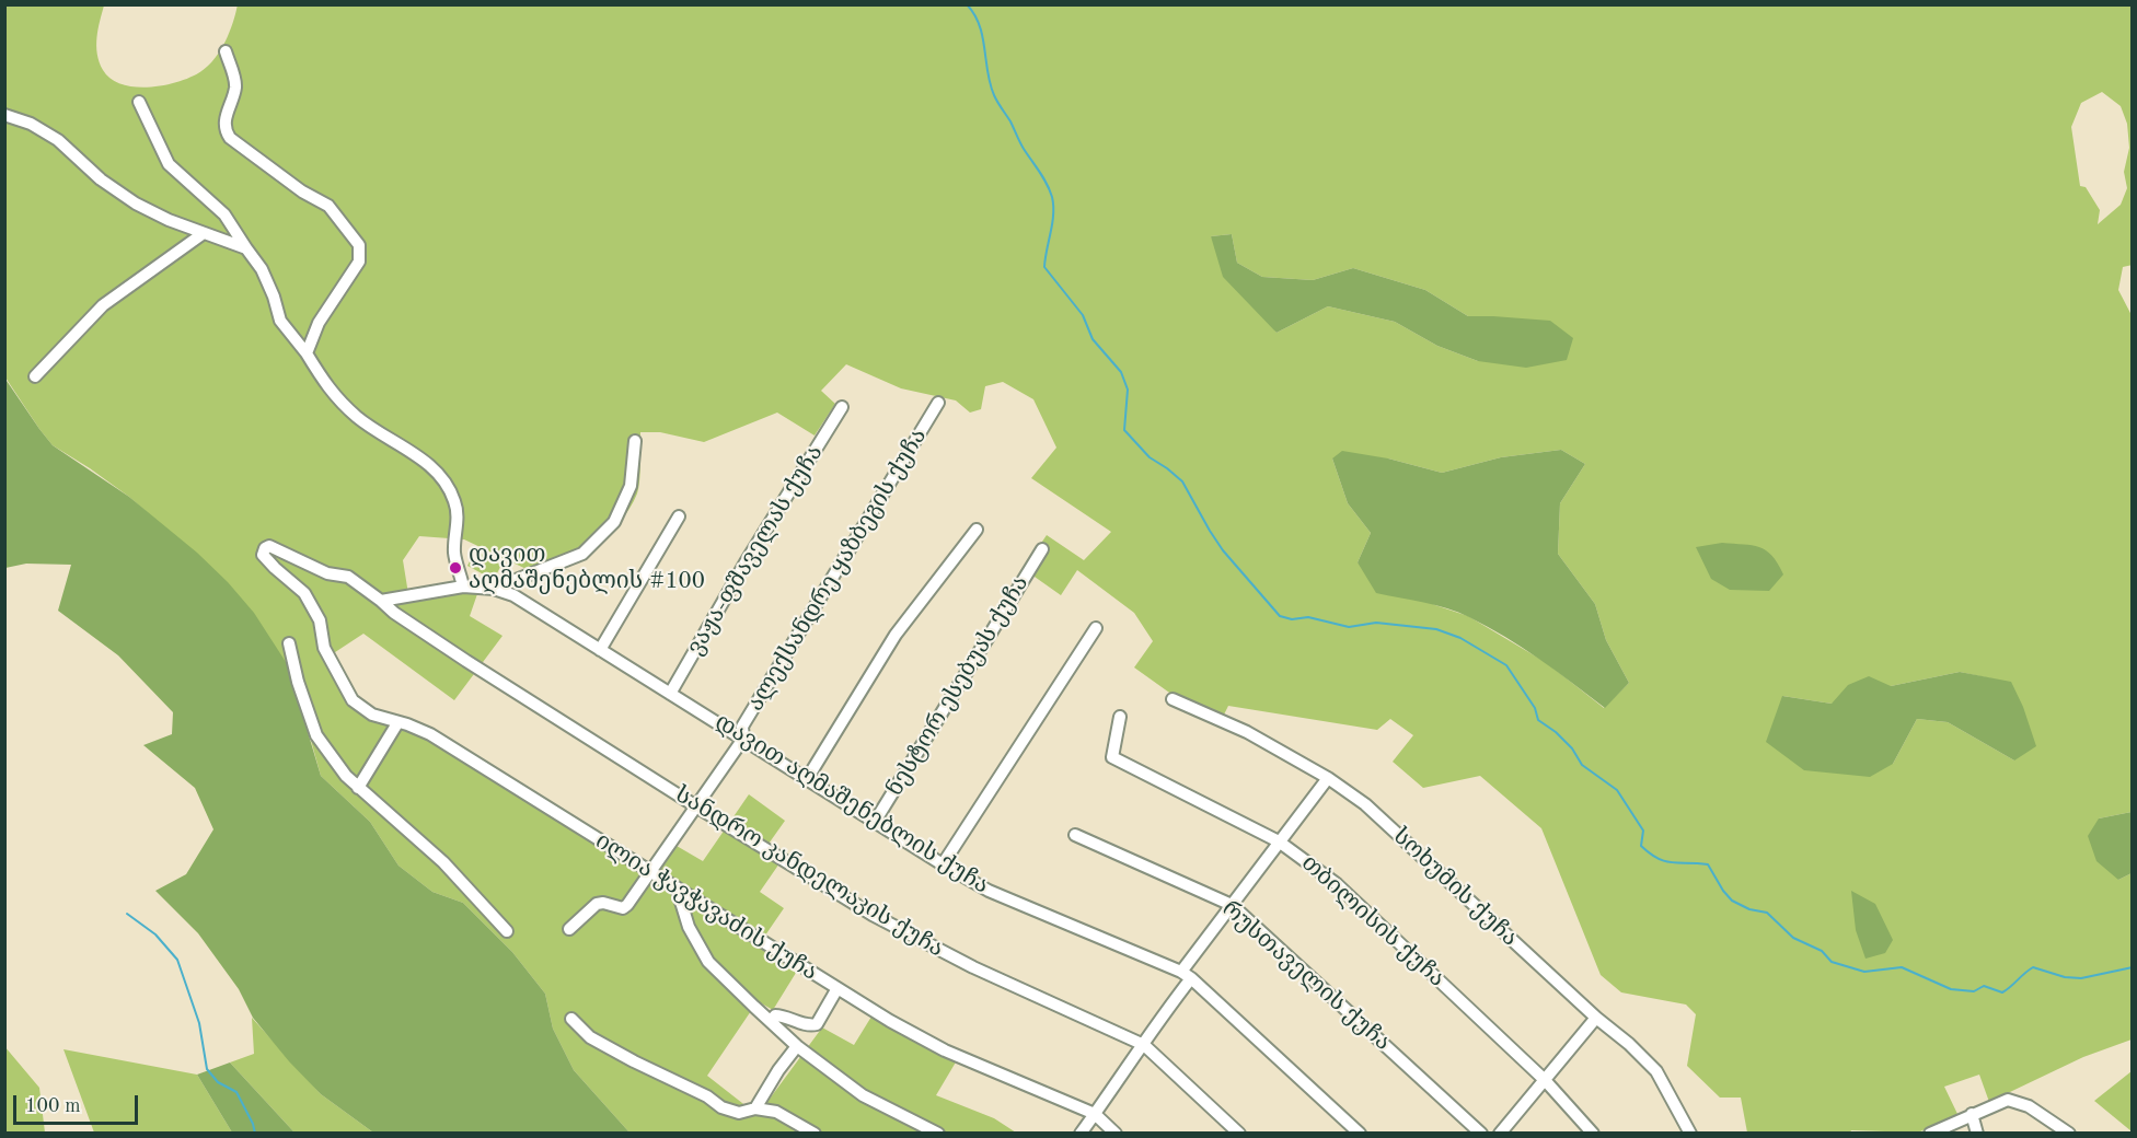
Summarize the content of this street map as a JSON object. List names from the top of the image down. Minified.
{"streets":{"street":["ვაჟა-ფშაველას ქუჩა","ალექსანდრე ყაზბეგის ქუჩა","ნესტორ ესებუას ქუჩა","დავით აღმაშენებლის ქუჩა","სანდრო კანდელაკის ქუჩა","სოხუმის ქუჩა","ილია ჭავჭავაძის ქუჩა","თბილისის ქუჩა","რუსთაველის ქუჩა"]},"crossings":[["ვაჟა-ფშაველას ქუჩა","დავით აღმაშენებლის ქუჩა"],["ალექსანდრე ყაზბეგის ქუჩა","დავით აღმაშენებლის ქუჩა"],["ალექსანდრე ყაზბეგის ქუჩა","სანდრო კანდელაკის ქუჩა"],["ალექსანდრე ყაზბეგის ქუჩა","ილია ჭავჭავაძის ქუჩა"],["ნესტორ ესებუას ქუჩა","დავით აღმაშენებლის ქუჩა"],["დავით აღმაშენებლის ქუჩა","სანდრო კანდელაკის ქუჩა"],["სანდრო კანდელაკის ქუჩა","ილია ჭავჭავაძის ქუჩა"]],"places":["დავით აღმაშენებლის #100"],"scale_bar":"100 m"}
